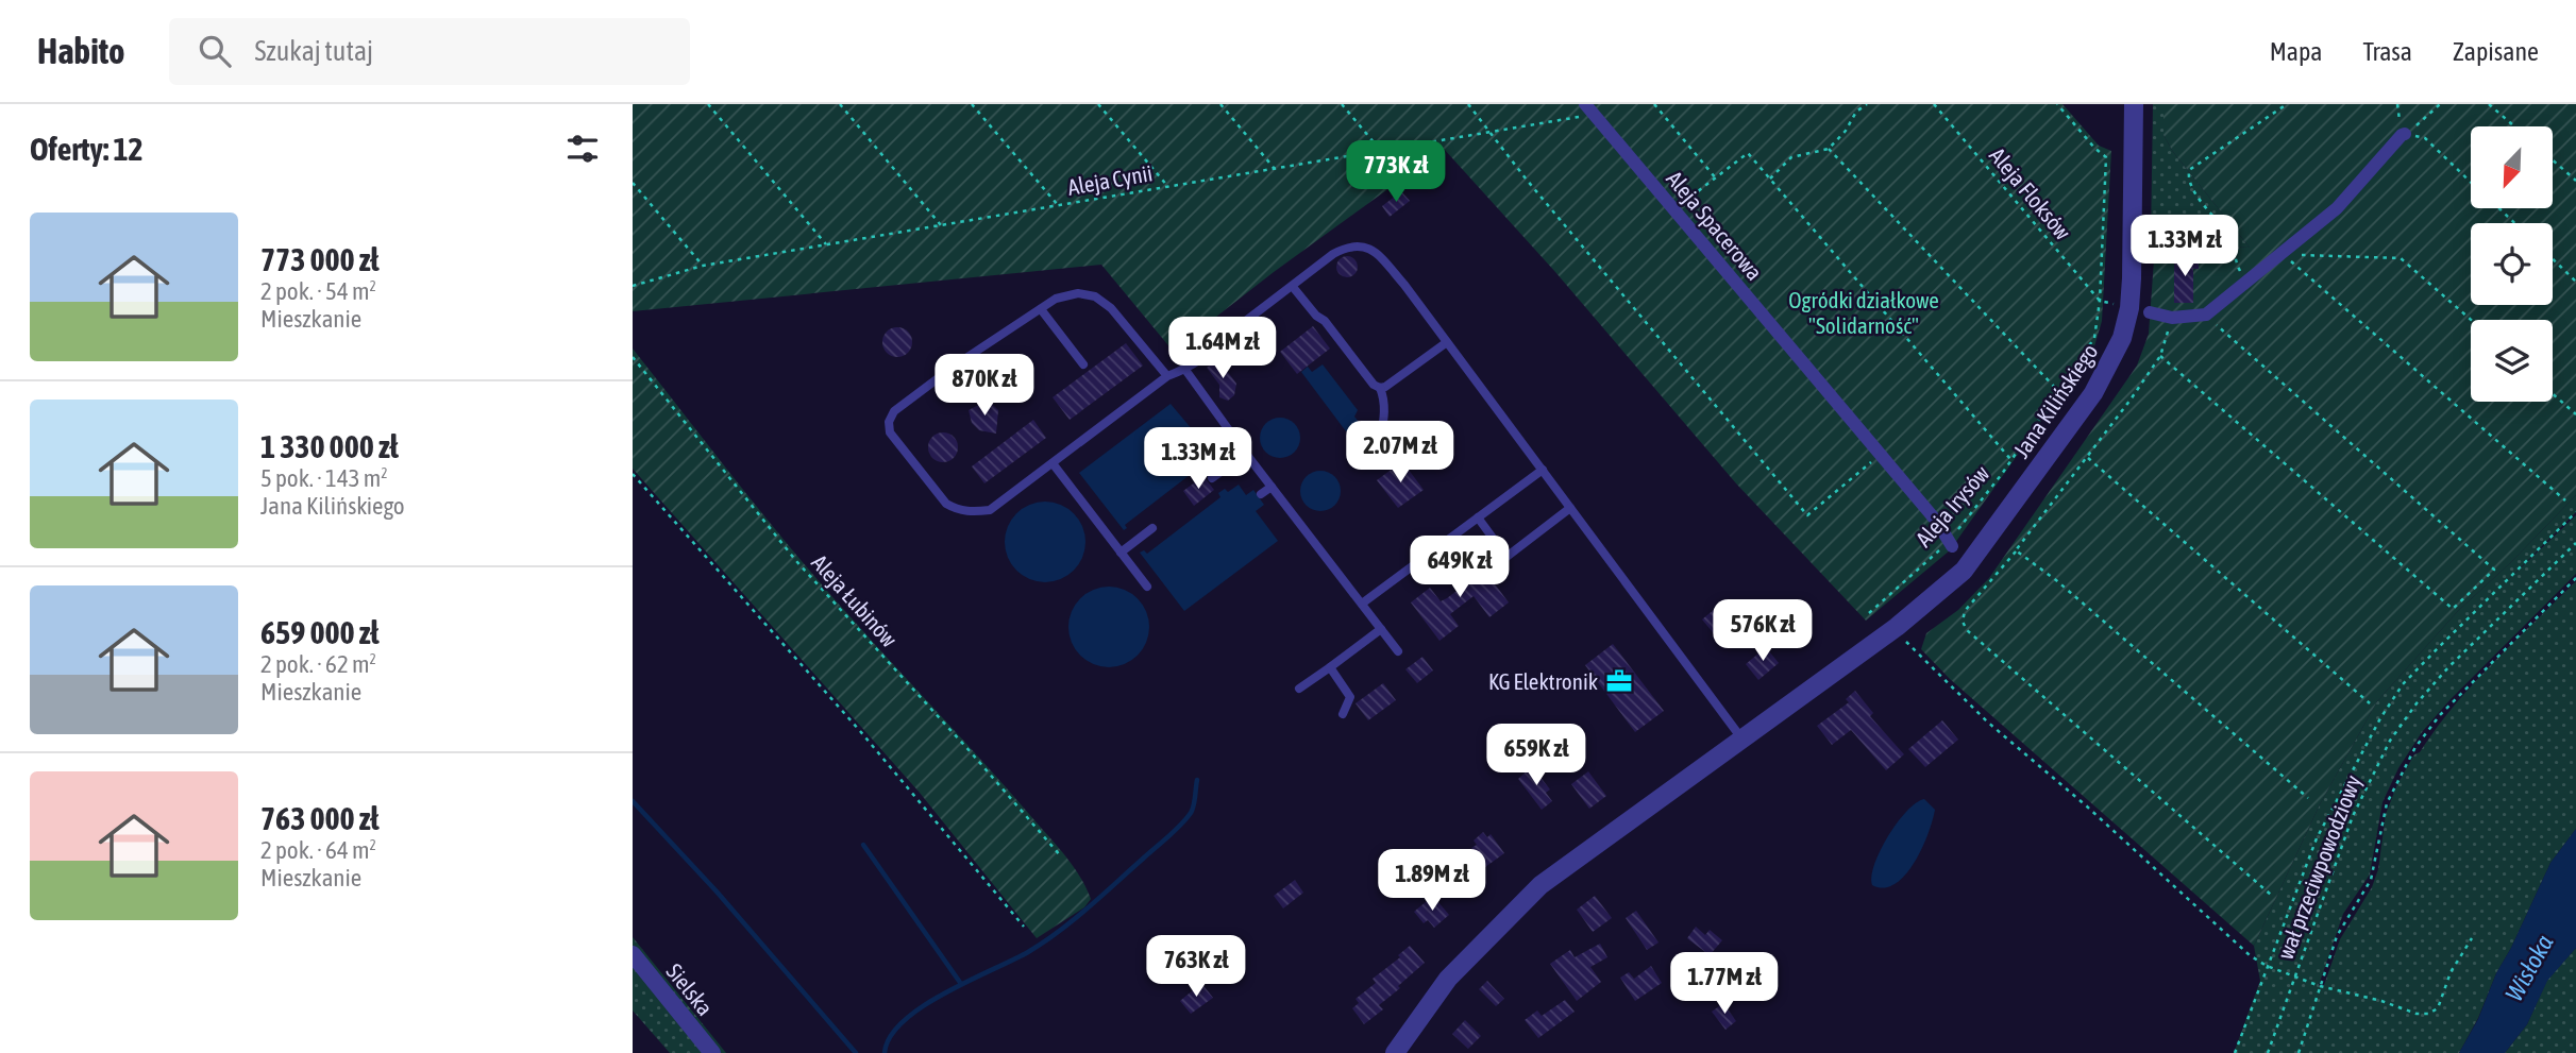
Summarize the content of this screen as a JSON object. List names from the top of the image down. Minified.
{"streets":{"street":["Aleja Spacerowa","Jana Kilińskiego","Sielska"],"path":["Aleja Cynii","Aleja Floksów","Aleja Irysów","Aleja Łubinów","wał przeciwpowodziowy"]},"crossings":[["Aleja Cynii","Aleja Spacerowa"],["Aleja Floksów","Aleja Irysów"],["Aleja Spacerowa","Aleja Irysów"]],"water":["Wisłoka"],"parks":["Ogródki działkowe \"Solidarność\""],"places":{"office":["KG Elektronik"]},"north":"bottom left","page":{"header":"Habito","search":"Szukaj tutaj","nav":["Mapa","Trasa","Zapisane"],"heading":"Oferty: 12","price":["773K zł","1.33M zł","1.64M zł","870K zł","2.07M zł","1.33M zł","649K zł","576K zł","659K zł","1.89M zł","763K zł","1.77M zł"],"list":[{"name":"773 000 zł","note":"2 pok. · 54 m² · Mieszkanie"},{"name":"1 330 000 zł","note":"5 pok. · 143 m² · Jana Kilińskiego"},{"name":"659 000 zł","note":"2 pok. · 62 m² · Mieszkanie"},{"name":"763 000 zł","note":"2 pok. · 64 m² · Mieszkanie"}]}}
